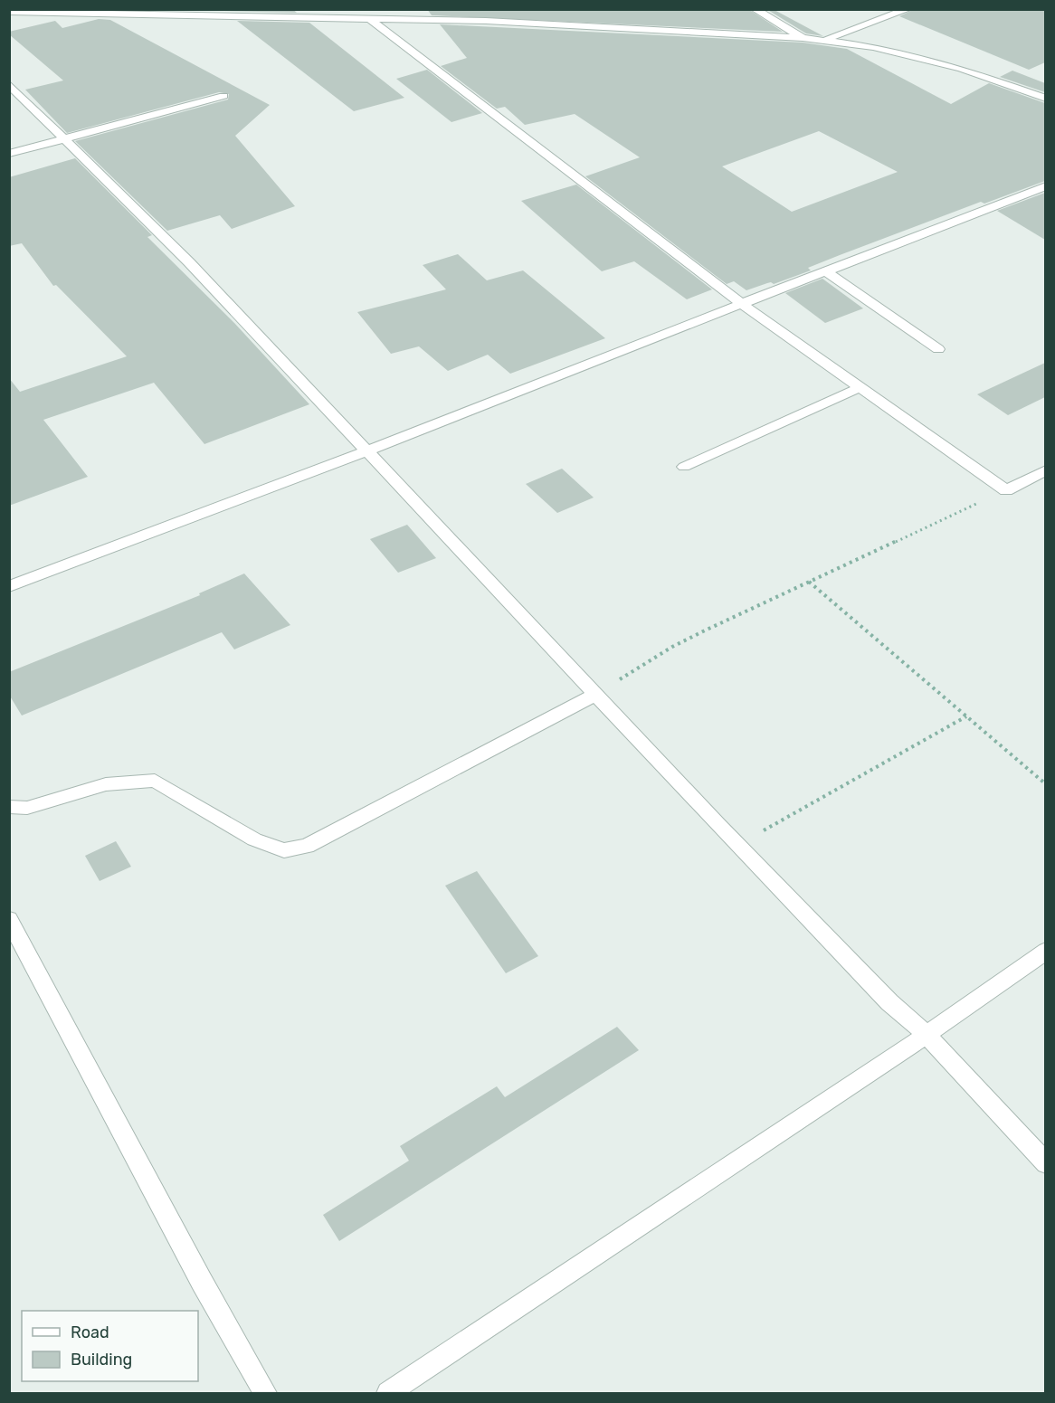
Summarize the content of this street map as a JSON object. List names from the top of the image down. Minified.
{"legend":["Road","Building"]}
